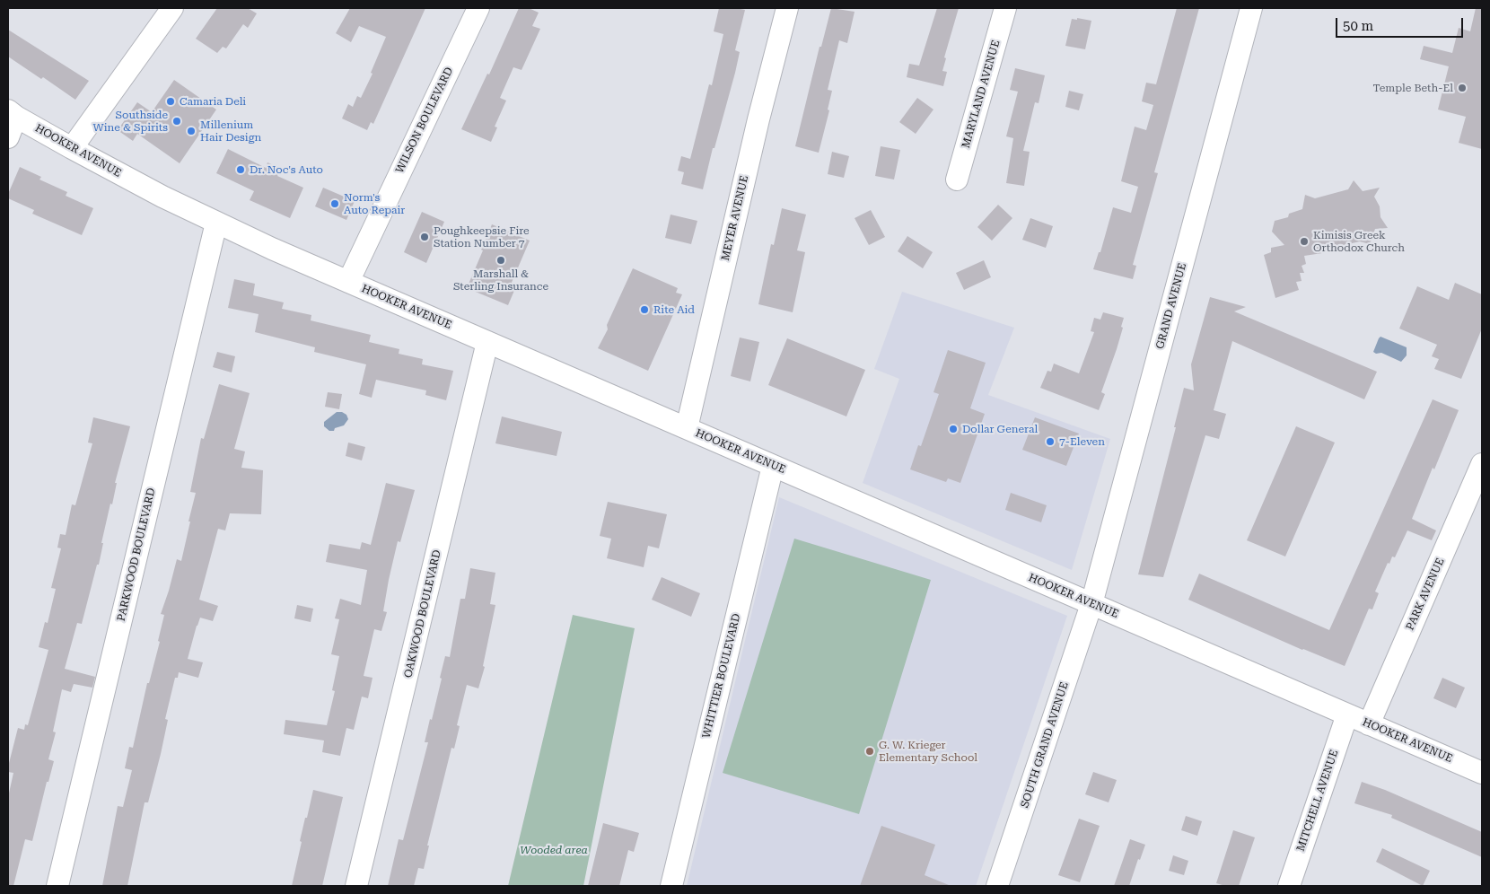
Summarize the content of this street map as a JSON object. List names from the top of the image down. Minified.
{"streets":{"street":["MARYLAND AVENUE","WILSON BOULEVARD","HOOKER AVENUE","MEYER AVENUE","GRAND AVENUE","PARKWOOD BOULEVARD","PARK AVENUE","OAKWOOD BOULEVARD","WHITTIER BOULEVARD","SOUTH GRAND AVENUE","MITCHELL AVENUE"]},"crossings":[["WILSON BOULEVARD","HOOKER AVENUE"],["HOOKER AVENUE","MEYER AVENUE"],["HOOKER AVENUE","GRAND AVENUE"],["HOOKER AVENUE","PARKWOOD BOULEVARD"],["HOOKER AVENUE","PARK AVENUE"],["HOOKER AVENUE","OAKWOOD BOULEVARD"],["HOOKER AVENUE","WHITTIER BOULEVARD"],["HOOKER AVENUE","SOUTH GRAND AVENUE"],["HOOKER AVENUE","MITCHELL AVENUE"],["GRAND AVENUE","SOUTH GRAND AVENUE"]],"parks":["Wooded area"],"places":["Temple Beth-El","Camaria Deli","Southside Wine & Spirits","Millenium Hair Design","Dr. Noc's Auto","Norm's Auto Repair","Poughkeepsie Fire Station Number 7","Kimisis Greek Orthodox Church","Marshall & Sterling Insurance","Rite Aid","Dollar General","7-Eleven","G. W. Krieger Elementary School"],"scale_bar":"50 m"}
